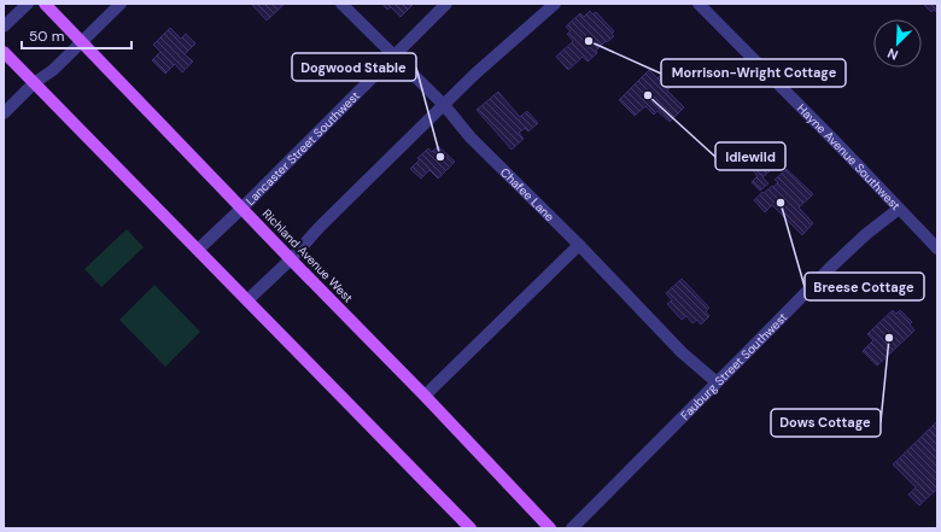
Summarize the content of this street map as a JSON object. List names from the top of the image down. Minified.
{"streets":{"main road":["Richland Avenue West"],"street":["Lancaster Street Southwest","Hayne Avenue Southwest","Chafee Lane","Fauburg Street Southwest"]},"crossings":[["Lancaster Street Southwest","Chafee Lane"],["Lancaster Street Southwest","Richland Avenue West"],["Hayne Avenue Southwest","Fauburg Street Southwest"],["Chafee Lane","Fauburg Street Southwest"]],"places":["Morrison-Wright Cottage","Idlewild","Dogwood Stable","Breese Cottage","Dows Cottage"],"scale_bar":"50 m","north":"bottom left"}
